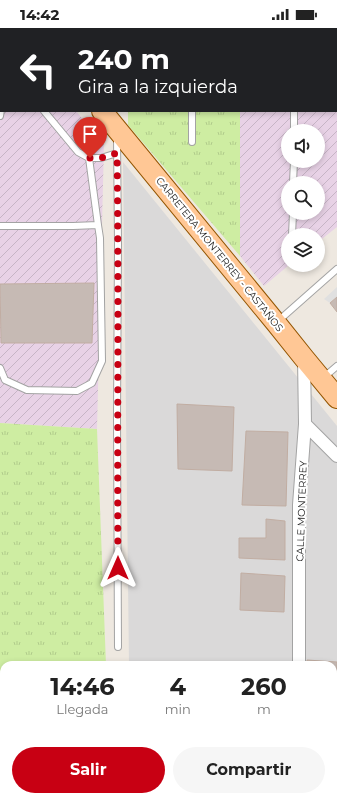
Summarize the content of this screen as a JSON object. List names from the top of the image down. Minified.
{"streets":{"main road":["CARRETERA MONTERREY - CASTAÑOS"],"street":["CALLE MONTERREY"]},"crossings":[["CARRETERA MONTERREY - CASTAÑOS","CALLE MONTERREY"]],"page":{"status":"14:42","turn":["240 m","Gira a la izquierda"],"eta":["14:46","Llegada","4","min","260","m"],"buttons":["Salir","Compartir"]}}
